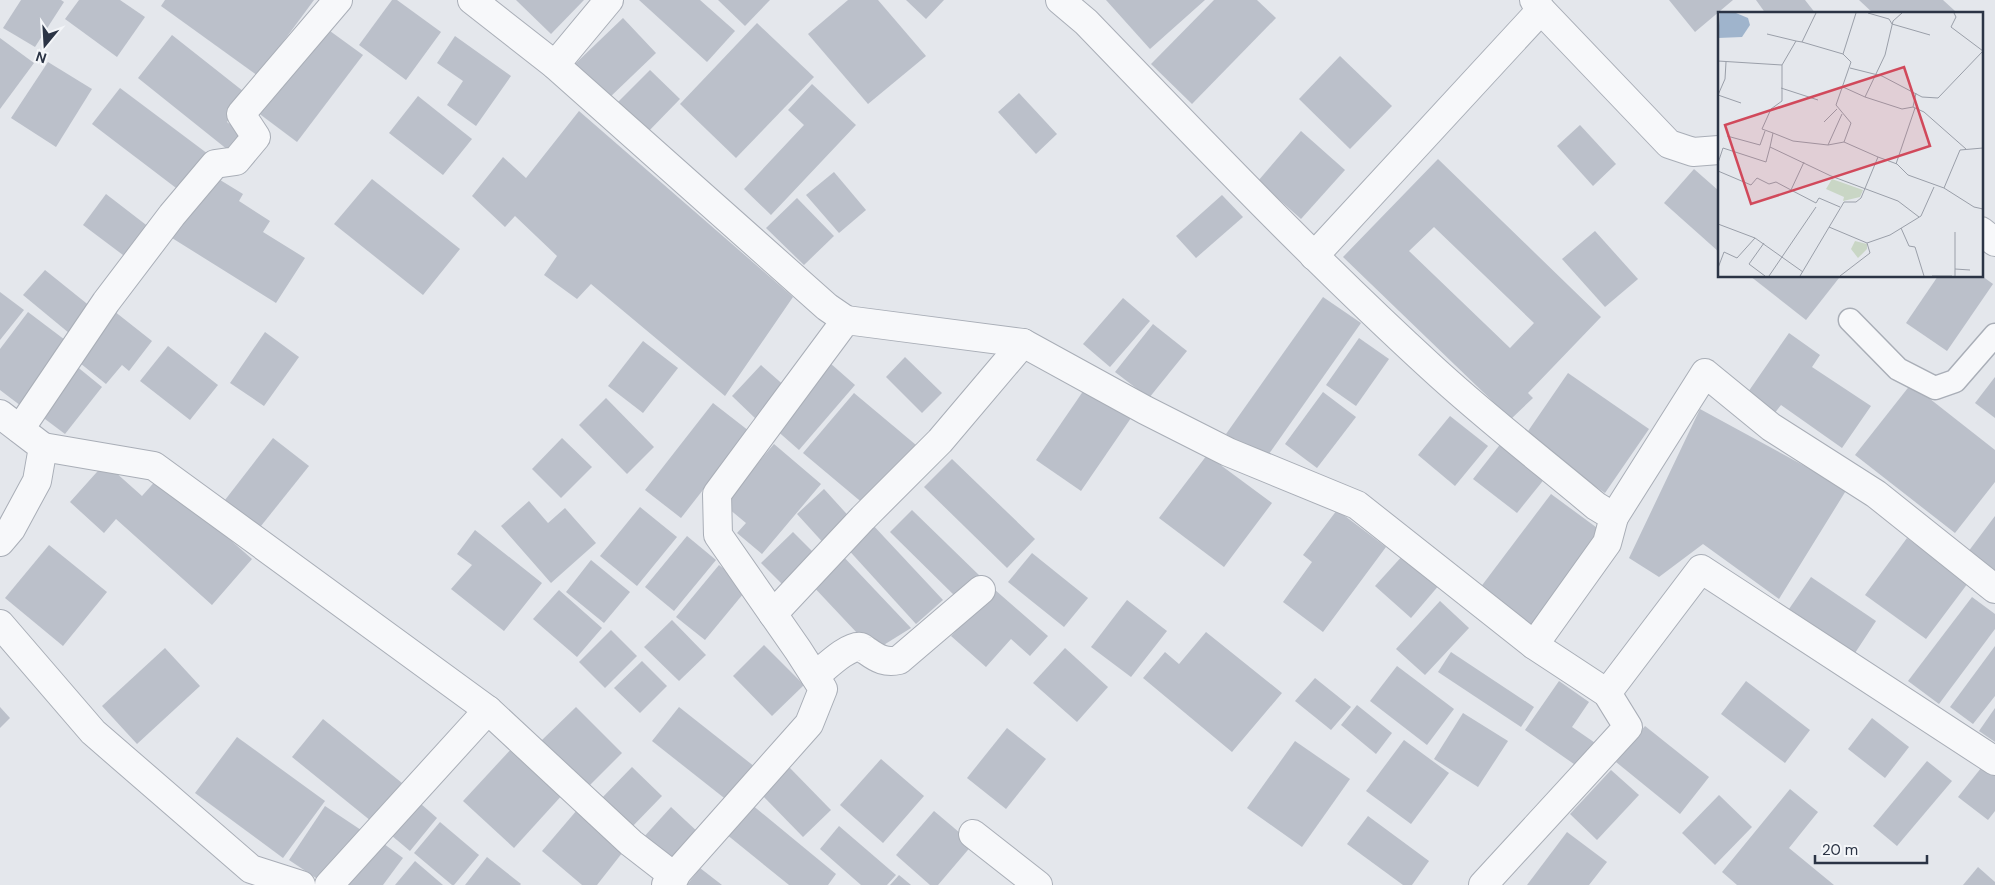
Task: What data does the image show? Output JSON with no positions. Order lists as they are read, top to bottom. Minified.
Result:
{"scale_bar":"20 m","north":"bottom"}
